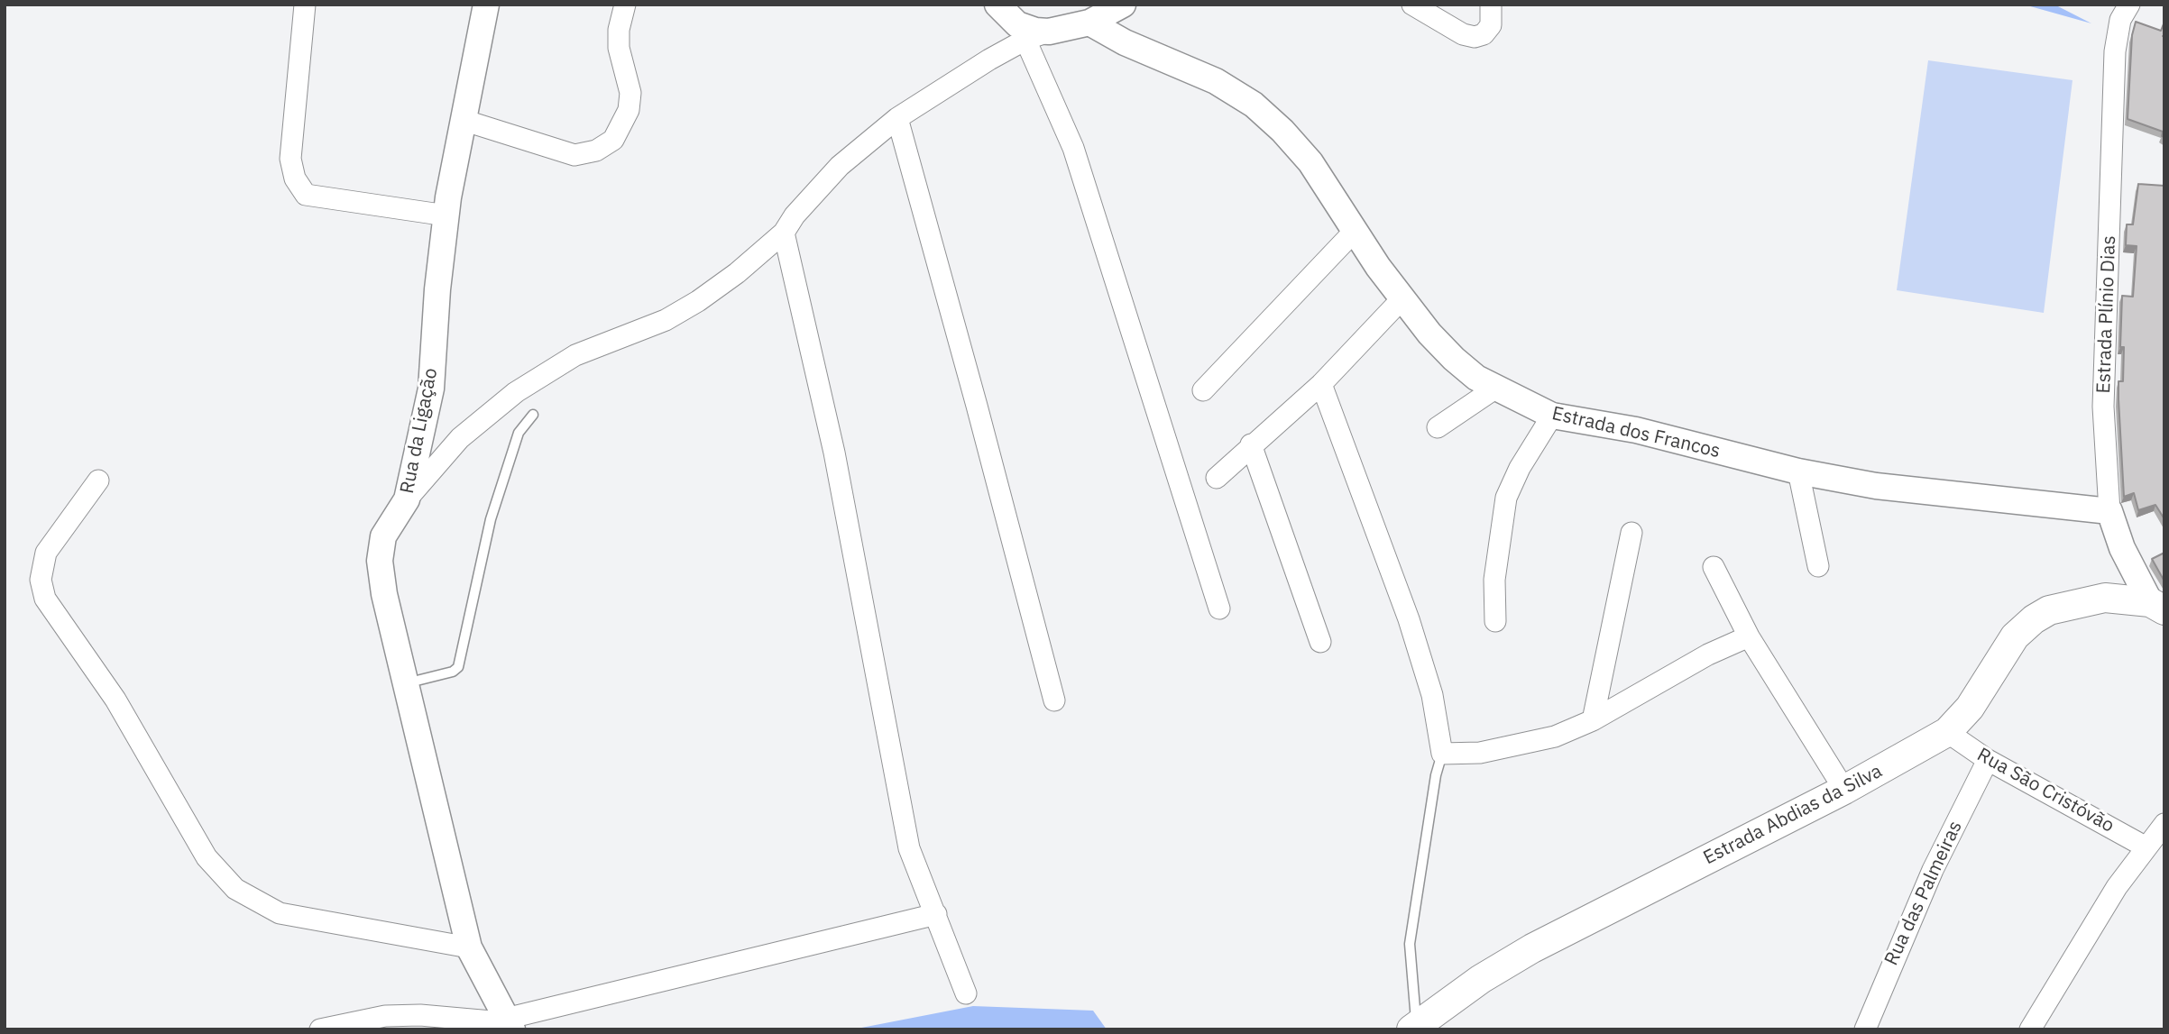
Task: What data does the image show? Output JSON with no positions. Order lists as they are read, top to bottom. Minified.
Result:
{"streets":{"main road":["Estrada Abdias da Silva"],"street":["Estrada Plínio Dias","Rua da Ligação","Estrada dos Francos","Rua São Cristóvão","Rua das Palmeiras"]},"crossings":[["Estrada Plínio Dias","Estrada dos Francos"],["Estrada Plínio Dias","Estrada Abdias da Silva"],["Rua São Cristóvão","Estrada Abdias da Silva"],["Rua São Cristóvão","Rua das Palmeiras"]]}
